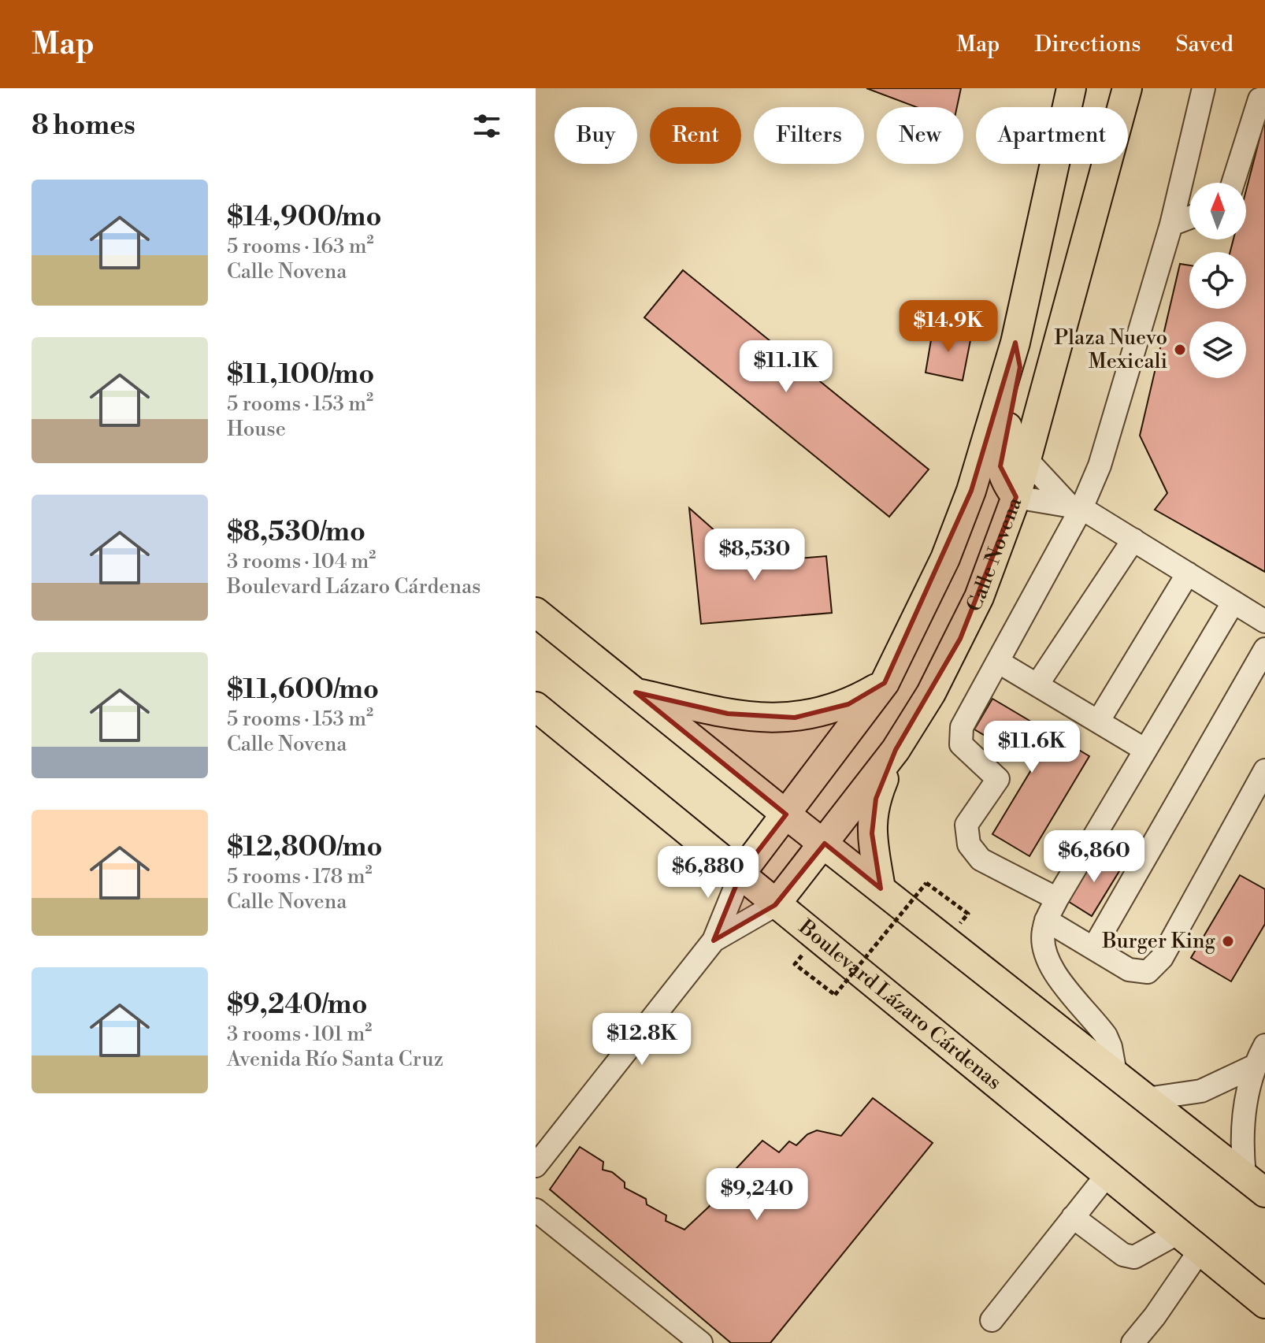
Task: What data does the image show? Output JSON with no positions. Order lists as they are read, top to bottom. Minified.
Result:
{"streets":{"main road":["Calle Novena","Boulevard Lázaro Cárdenas"]},"crossings":[["Calle Novena","Boulevard Lázaro Cárdenas"]],"places":["Plaza Nuevo Mexicali","Burger King"],"north":"top","page":{"header":"Map","nav":["Map","Directions","Saved"],"heading":"8 homes","chip":["Buy","Rent","Filters","New","Apartment"],"list":[{"name":"$14,900/mo","note":"5 rooms · 163 m² · Calle Novena"},{"name":"$11,100/mo","note":"5 rooms · 153 m² · House"},{"name":"$8,530/mo","note":"3 rooms · 104 m² · Boulevard Lázaro Cárdenas"},{"name":"$11,600/mo","note":"5 rooms · 153 m² · Calle Novena"},{"name":"$12,800/mo","note":"5 rooms · 178 m² · Calle Novena"},{"name":"$9,240/mo","note":"3 rooms · 101 m² · Avenida Río Santa Cruz"}],"price":["$14.9K","$11.1K","$8,530","$11.6K","$6,860","$6,880","$12.8K","$9,240"]}}
